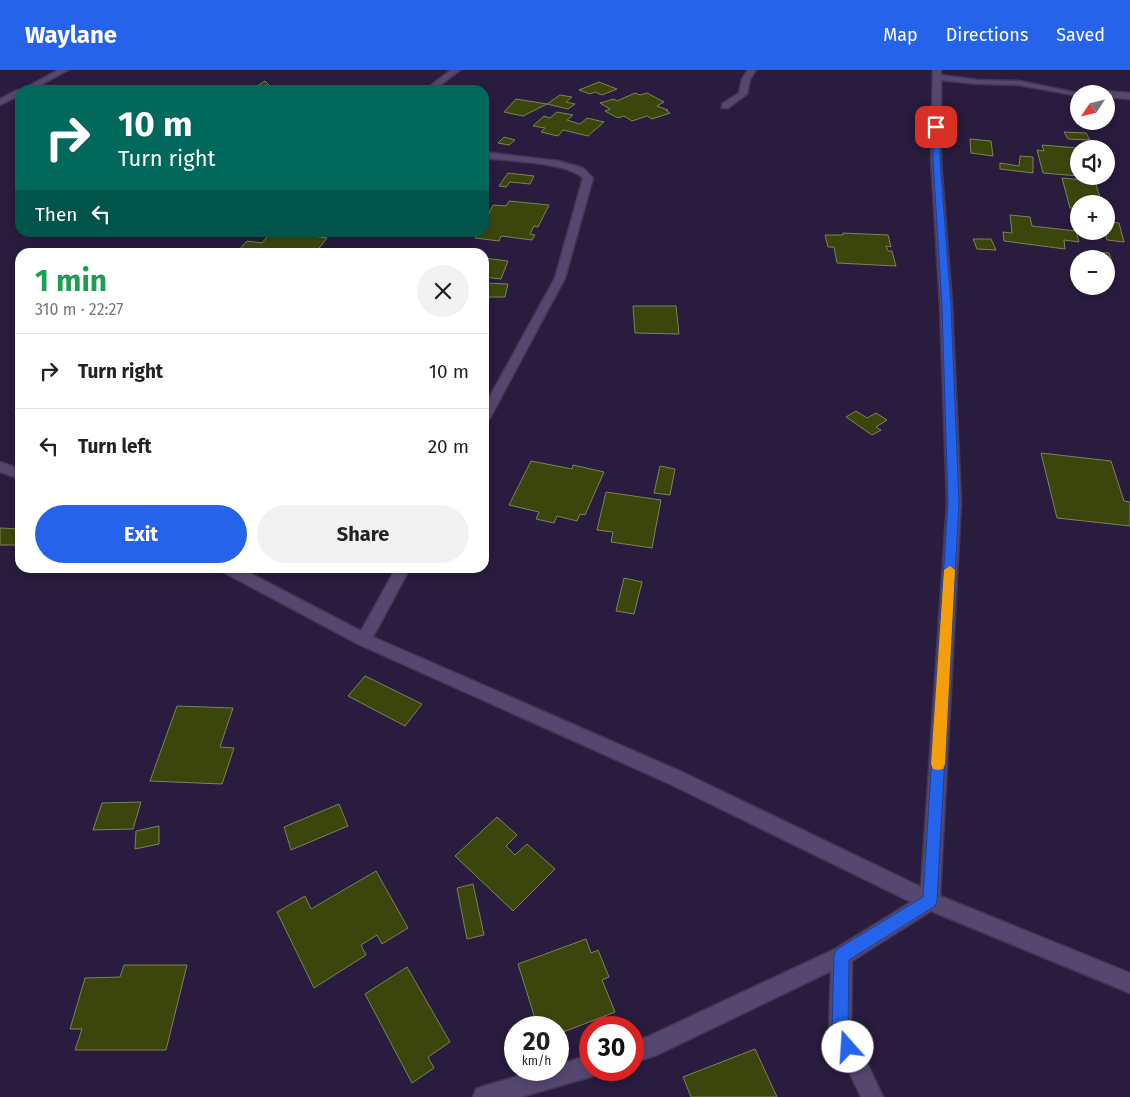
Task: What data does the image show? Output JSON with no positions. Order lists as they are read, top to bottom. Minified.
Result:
{"north":"bottom left","page":{"header":"Waylane","nav":["Map","Directions","Saved"],"map_buttons":["+","−"],"turn":["10 m","Turn right"],"then":"Then","heading":["1 min","310 m · 22:27"],"list":[{"name":"Turn right","value":"10 m"},{"name":"Turn left","value":"20 m"}],"buttons":["Exit","Share"],"speed":"20 km/h","limit":"30"}}
